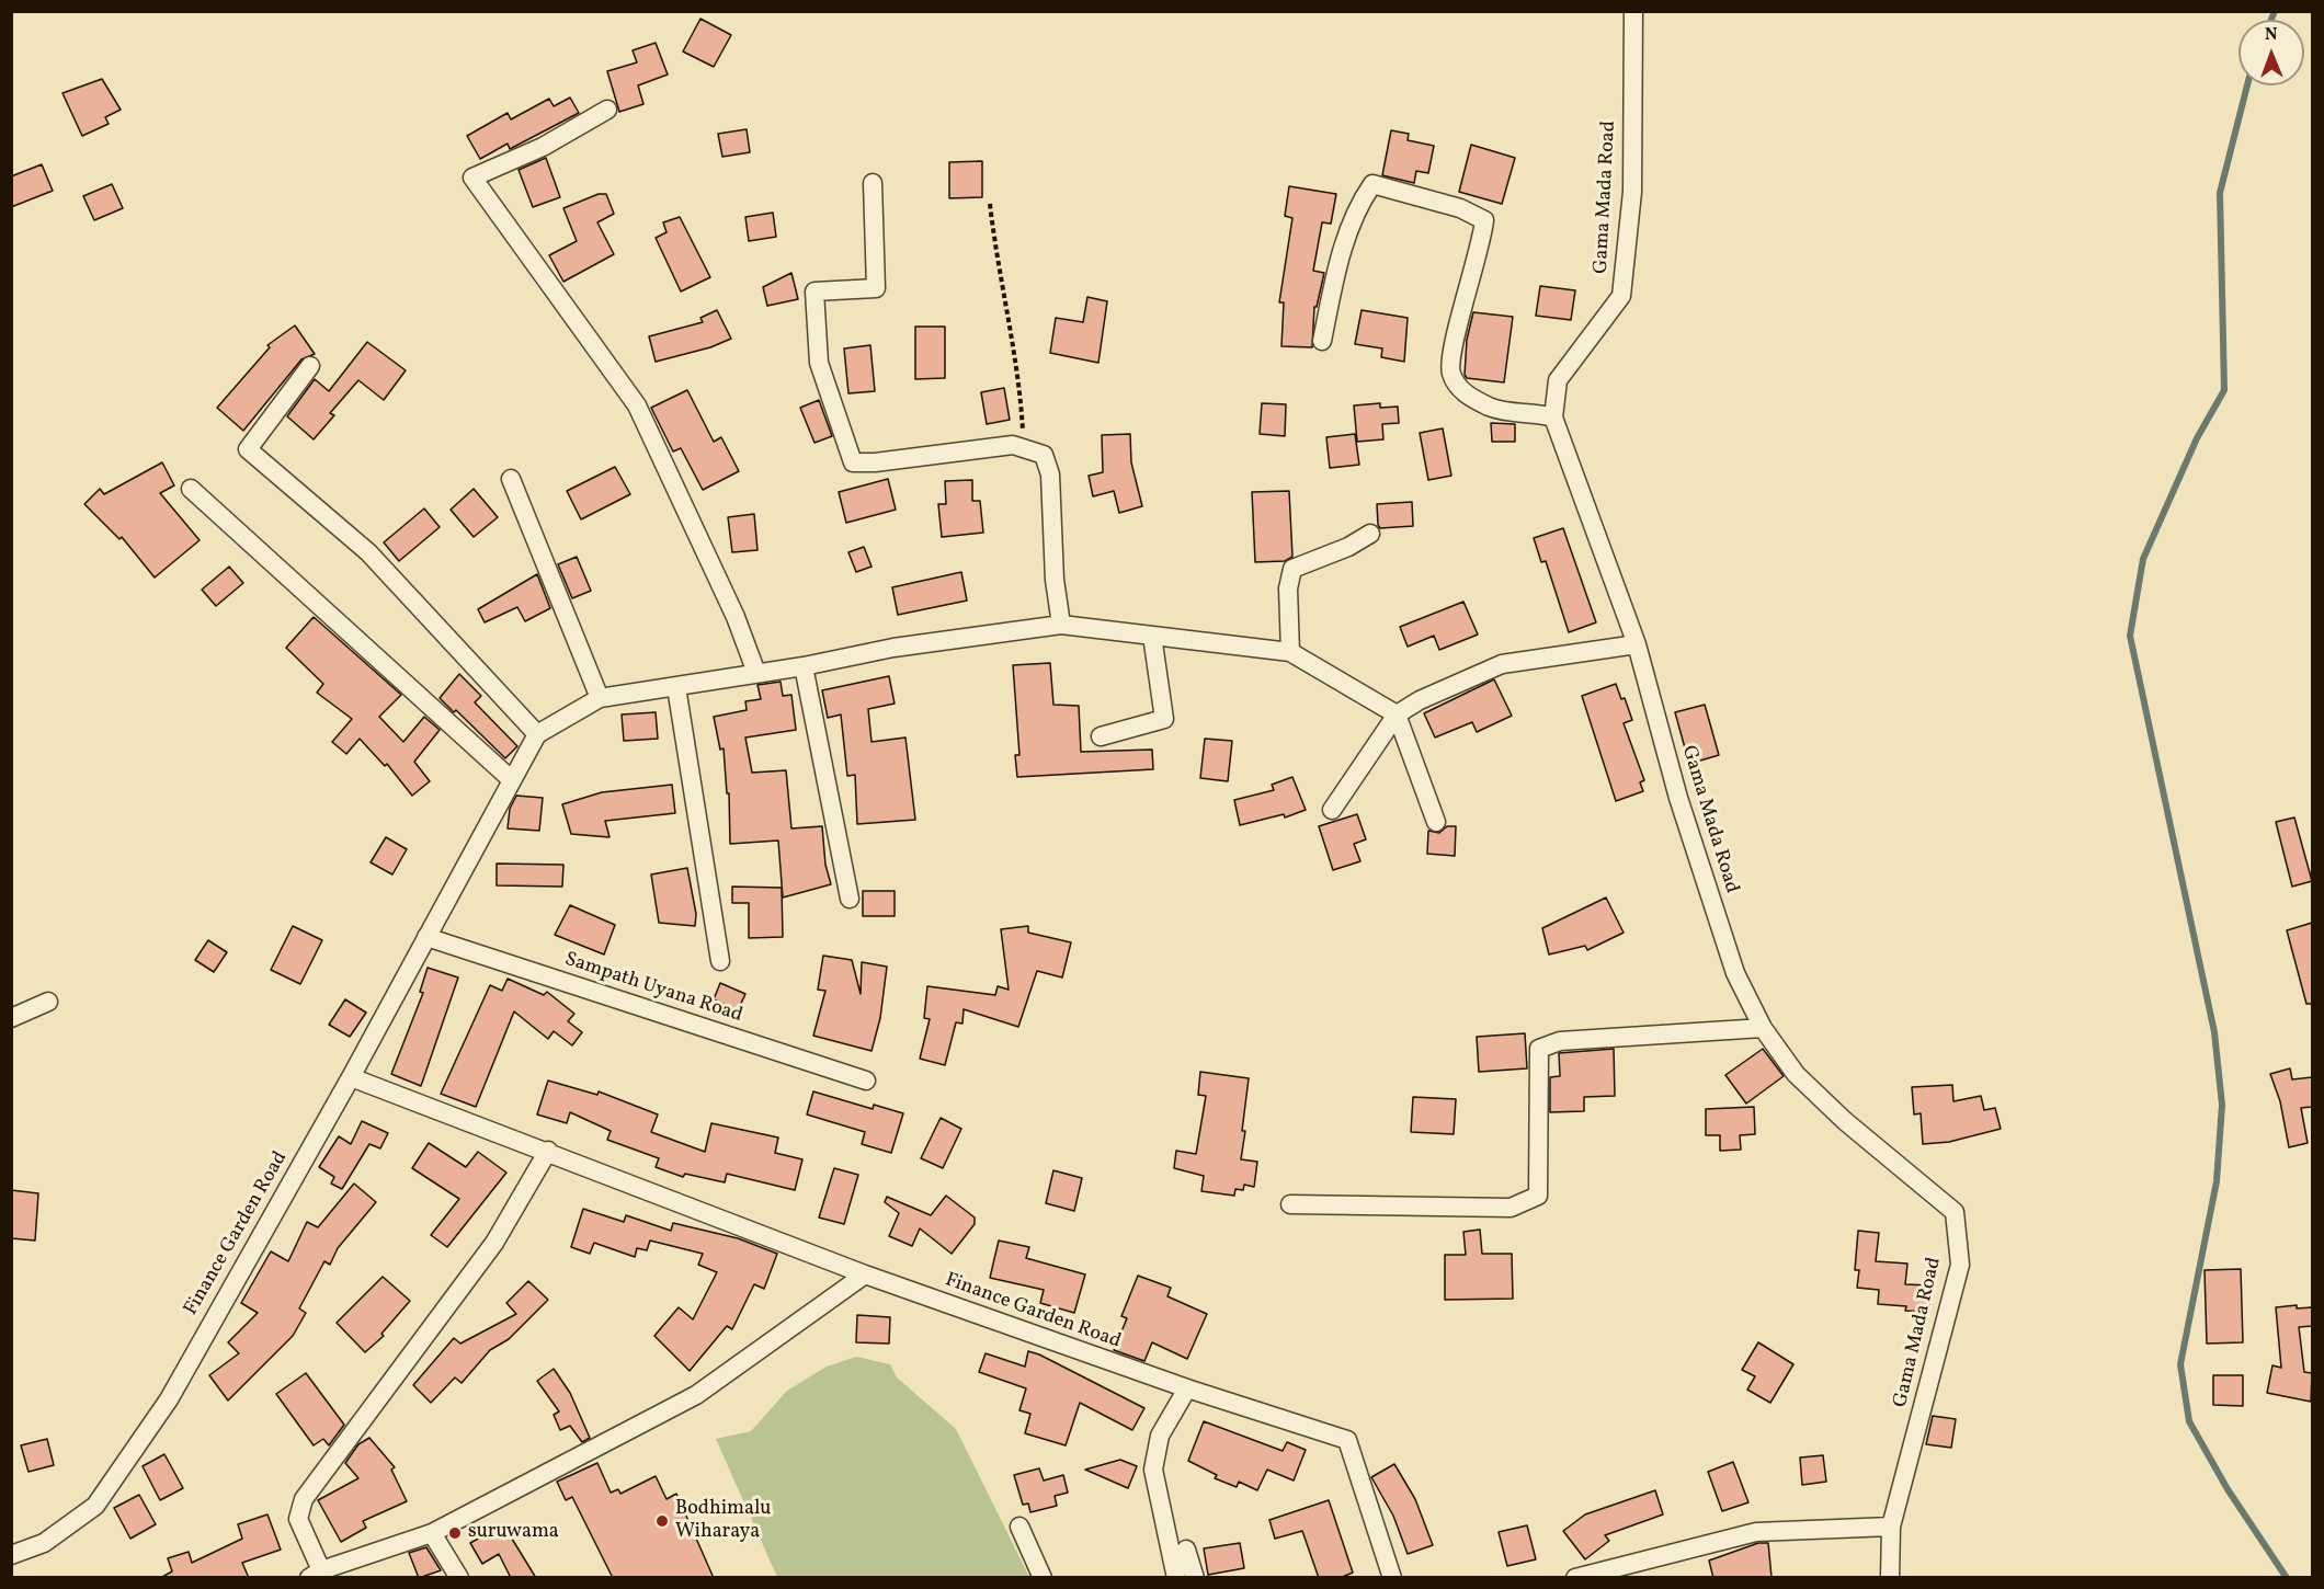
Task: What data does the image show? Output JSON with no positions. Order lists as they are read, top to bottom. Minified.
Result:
{"streets":{"street":["Gama Mada Road","Sampath Uyana Road","Finance Garden Road"]},"places":["Bodhimalu Wiharaya","suruwama"],"north":"top"}
